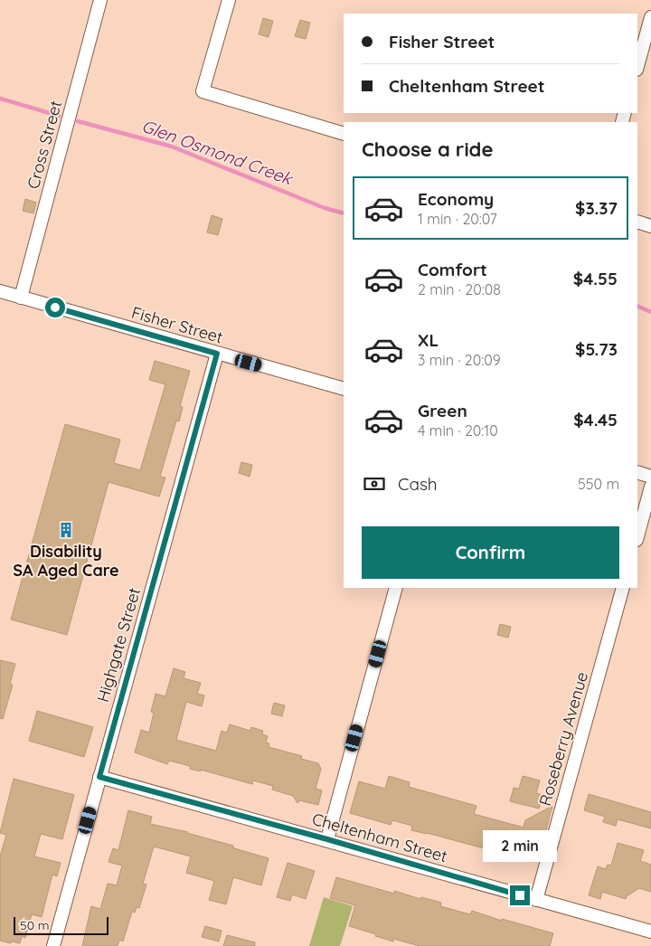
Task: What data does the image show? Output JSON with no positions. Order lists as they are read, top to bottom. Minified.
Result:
{"streets":{"street":["Cross Street","Fisher Street","Highgate Street","Roseberry Avenue","Cheltenham Street"]},"crossings":[["Cross Street","Fisher Street"],["Fisher Street","Highgate Street"],["Highgate Street","Cheltenham Street"],["Roseberry Avenue","Cheltenham Street"]],"water":["Glen Osmond Creek"],"places":{"building":["Disability SA Aged Care"]},"scale_bar":"50 m","page":{"banner":["Fisher Street","Cheltenham Street"],"heading":"Choose a ride","list":[{"name":"Economy","note":"1 min · 20:07","value":"$3.37"},{"name":"Comfort","note":"2 min · 20:08","value":"$4.55"},{"name":"XL","note":"3 min · 20:09","value":"$5.73"},{"name":"Green","note":"4 min · 20:10","value":"$4.45"}],"pay":["Cash","550 m"],"buttons":"Confirm","bubble":"2 min","scale":"50 m"}}
